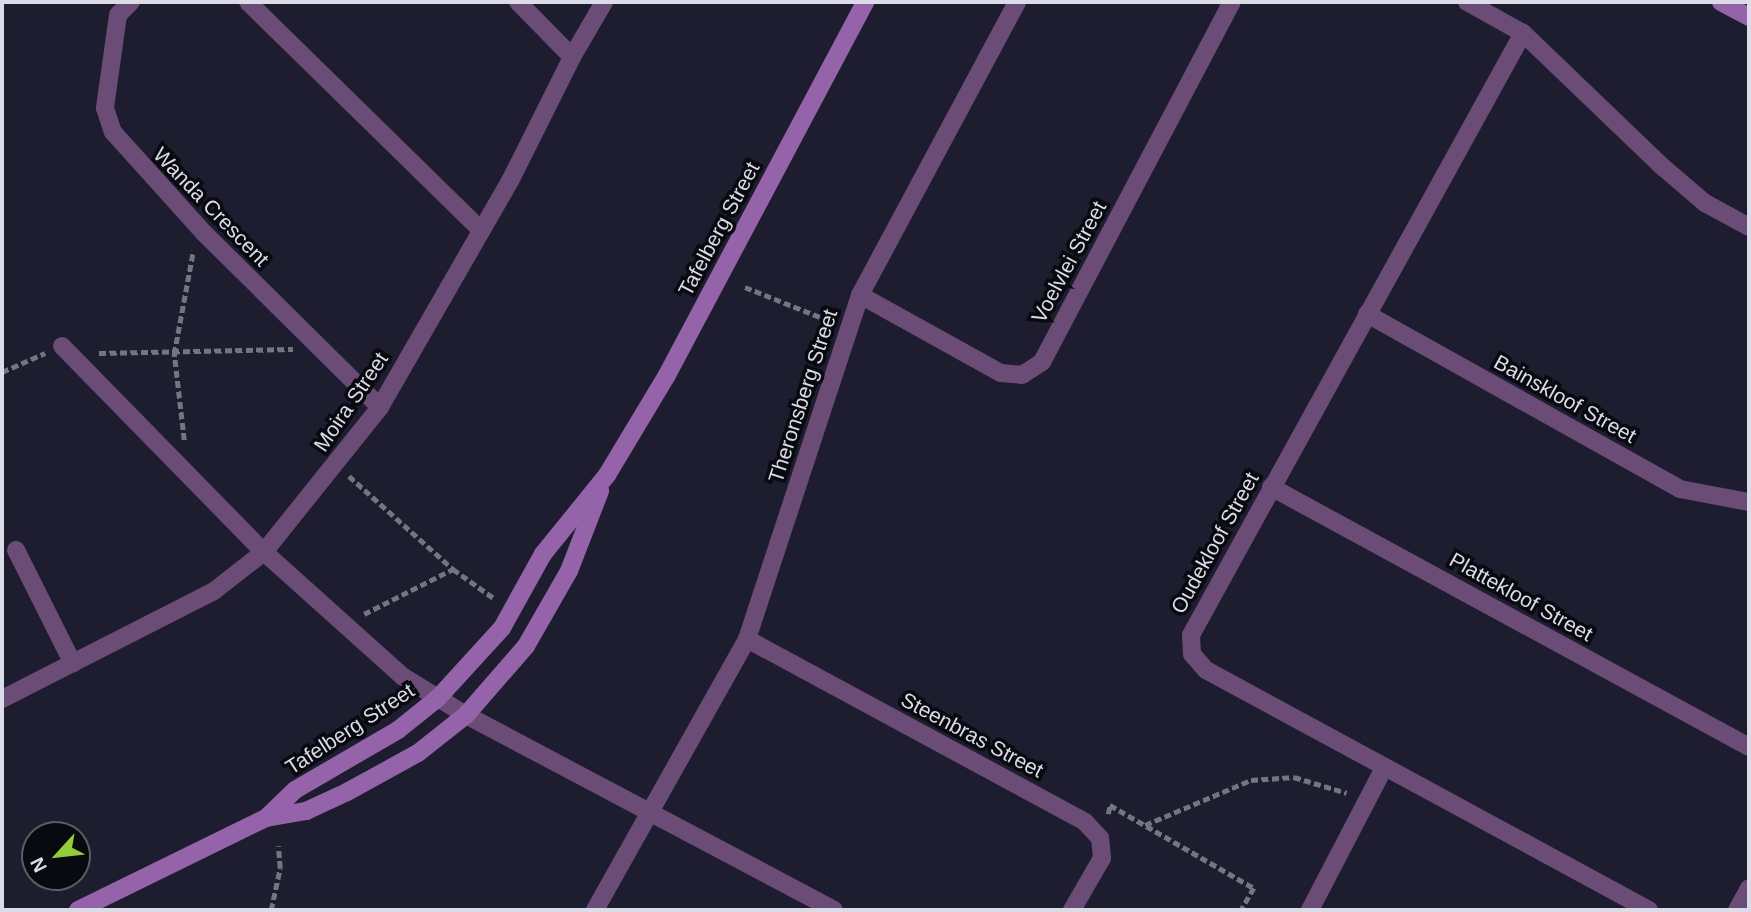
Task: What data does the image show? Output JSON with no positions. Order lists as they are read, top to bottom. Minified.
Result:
{"streets":{"street":["Wanda Crescent","Tafelberg Street","Voelvlei Street","Theronsberg Street","Bainskloof Street","Moira Street","Oudekloof Street","Plattekloof Street","Steenbras Street"]},"crossings":[["Wanda Crescent","Moira Street"],["Voelvlei Street","Theronsberg Street"],["Theronsberg Street","Steenbras Street"],["Bainskloof Street","Oudekloof Street"],["Oudekloof Street","Plattekloof Street"]],"north":"bottom left"}
